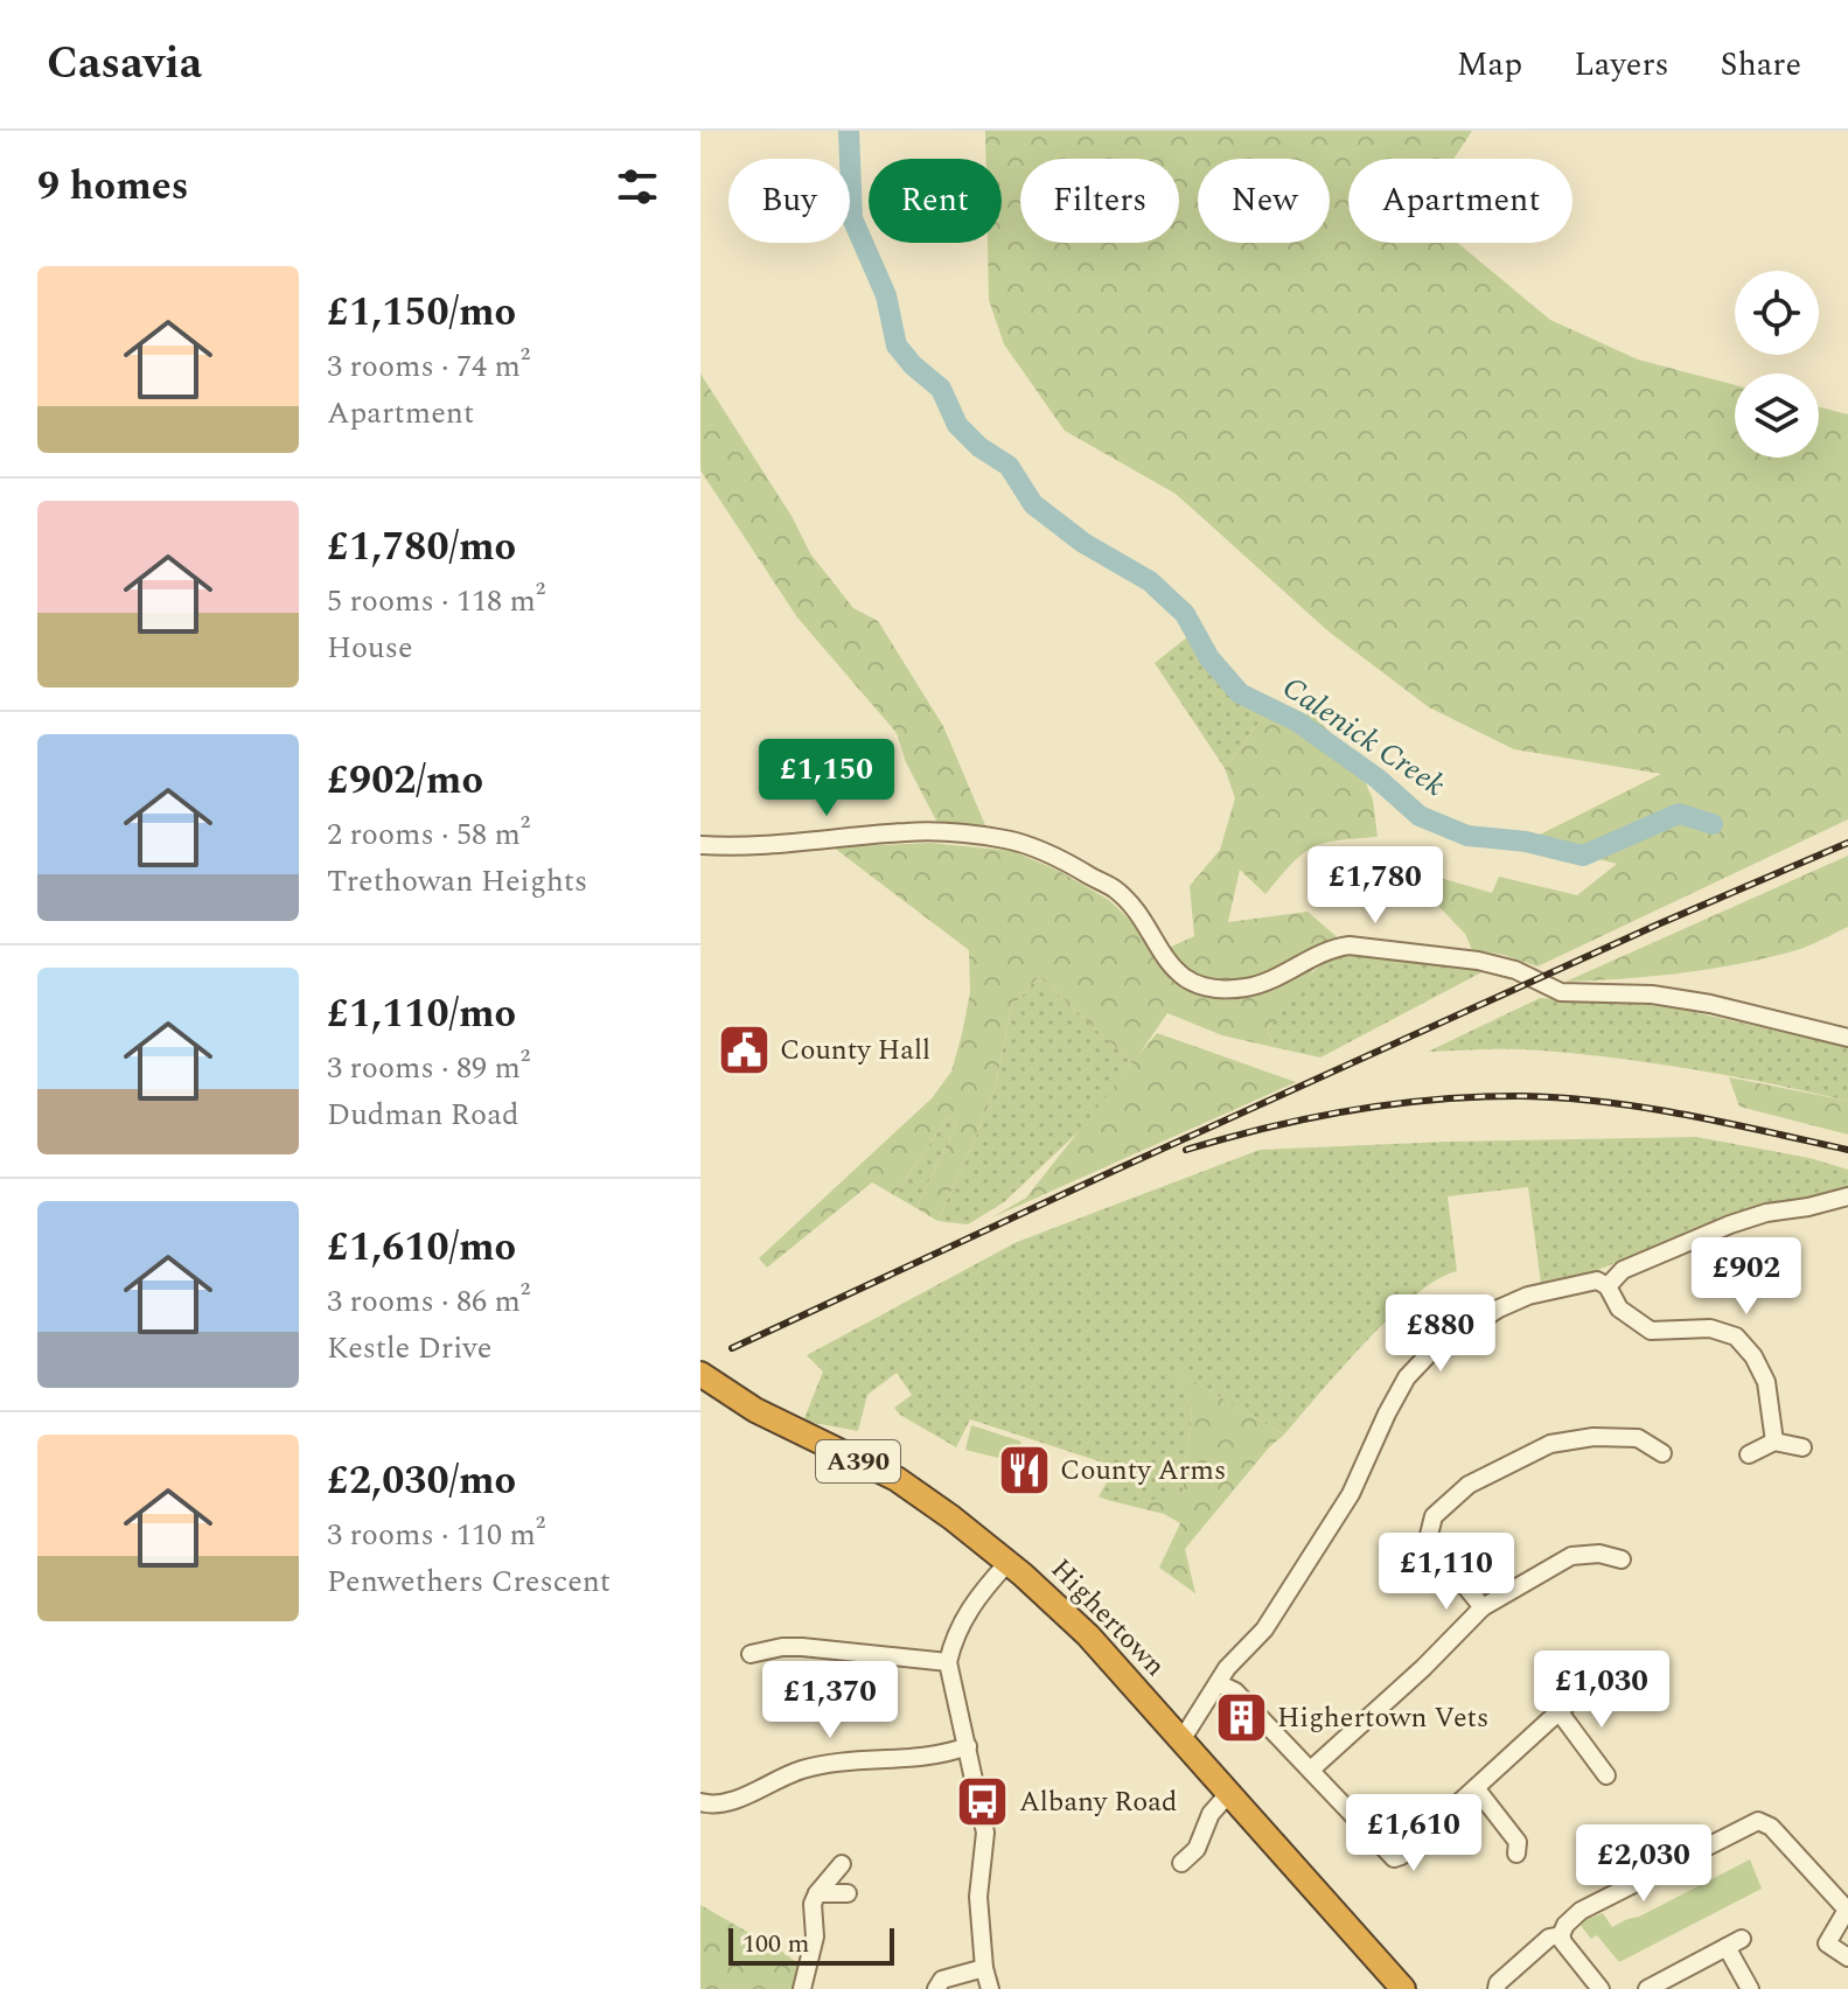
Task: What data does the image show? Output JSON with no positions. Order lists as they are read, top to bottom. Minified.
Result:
{"streets":{"highway":["A390","Highertown"]},"water":["Calenick Creek"],"places":{"public building":["County Hall"],"restaurant":["County Arms"],"building":["Highertown Vets"],"bus stop":["Albany Road"]},"scale_bar":"100 m","page":{"header":"Casavia","nav":["Map","Layers","Share"],"heading":"9 homes","chip":["Buy","Rent","Filters","New","Apartment"],"list":[{"name":"£1,150/mo","note":"3 rooms · 74 m² · Apartment"},{"name":"£1,780/mo","note":"5 rooms · 118 m² · House"},{"name":"£902/mo","note":"2 rooms · 58 m² · Trethowan Heights"},{"name":"£1,110/mo","note":"3 rooms · 89 m² · Dudman Road"},{"name":"£1,610/mo","note":"3 rooms · 86 m² · Kestle Drive"},{"name":"£2,030/mo","note":"3 rooms · 110 m² · Penwethers Crescent"}],"price":["£1,150","£1,780","£902","£880","£1,110","£1,030","£1,370","£1,610","£2,030"],"scale":"100 m"}}
